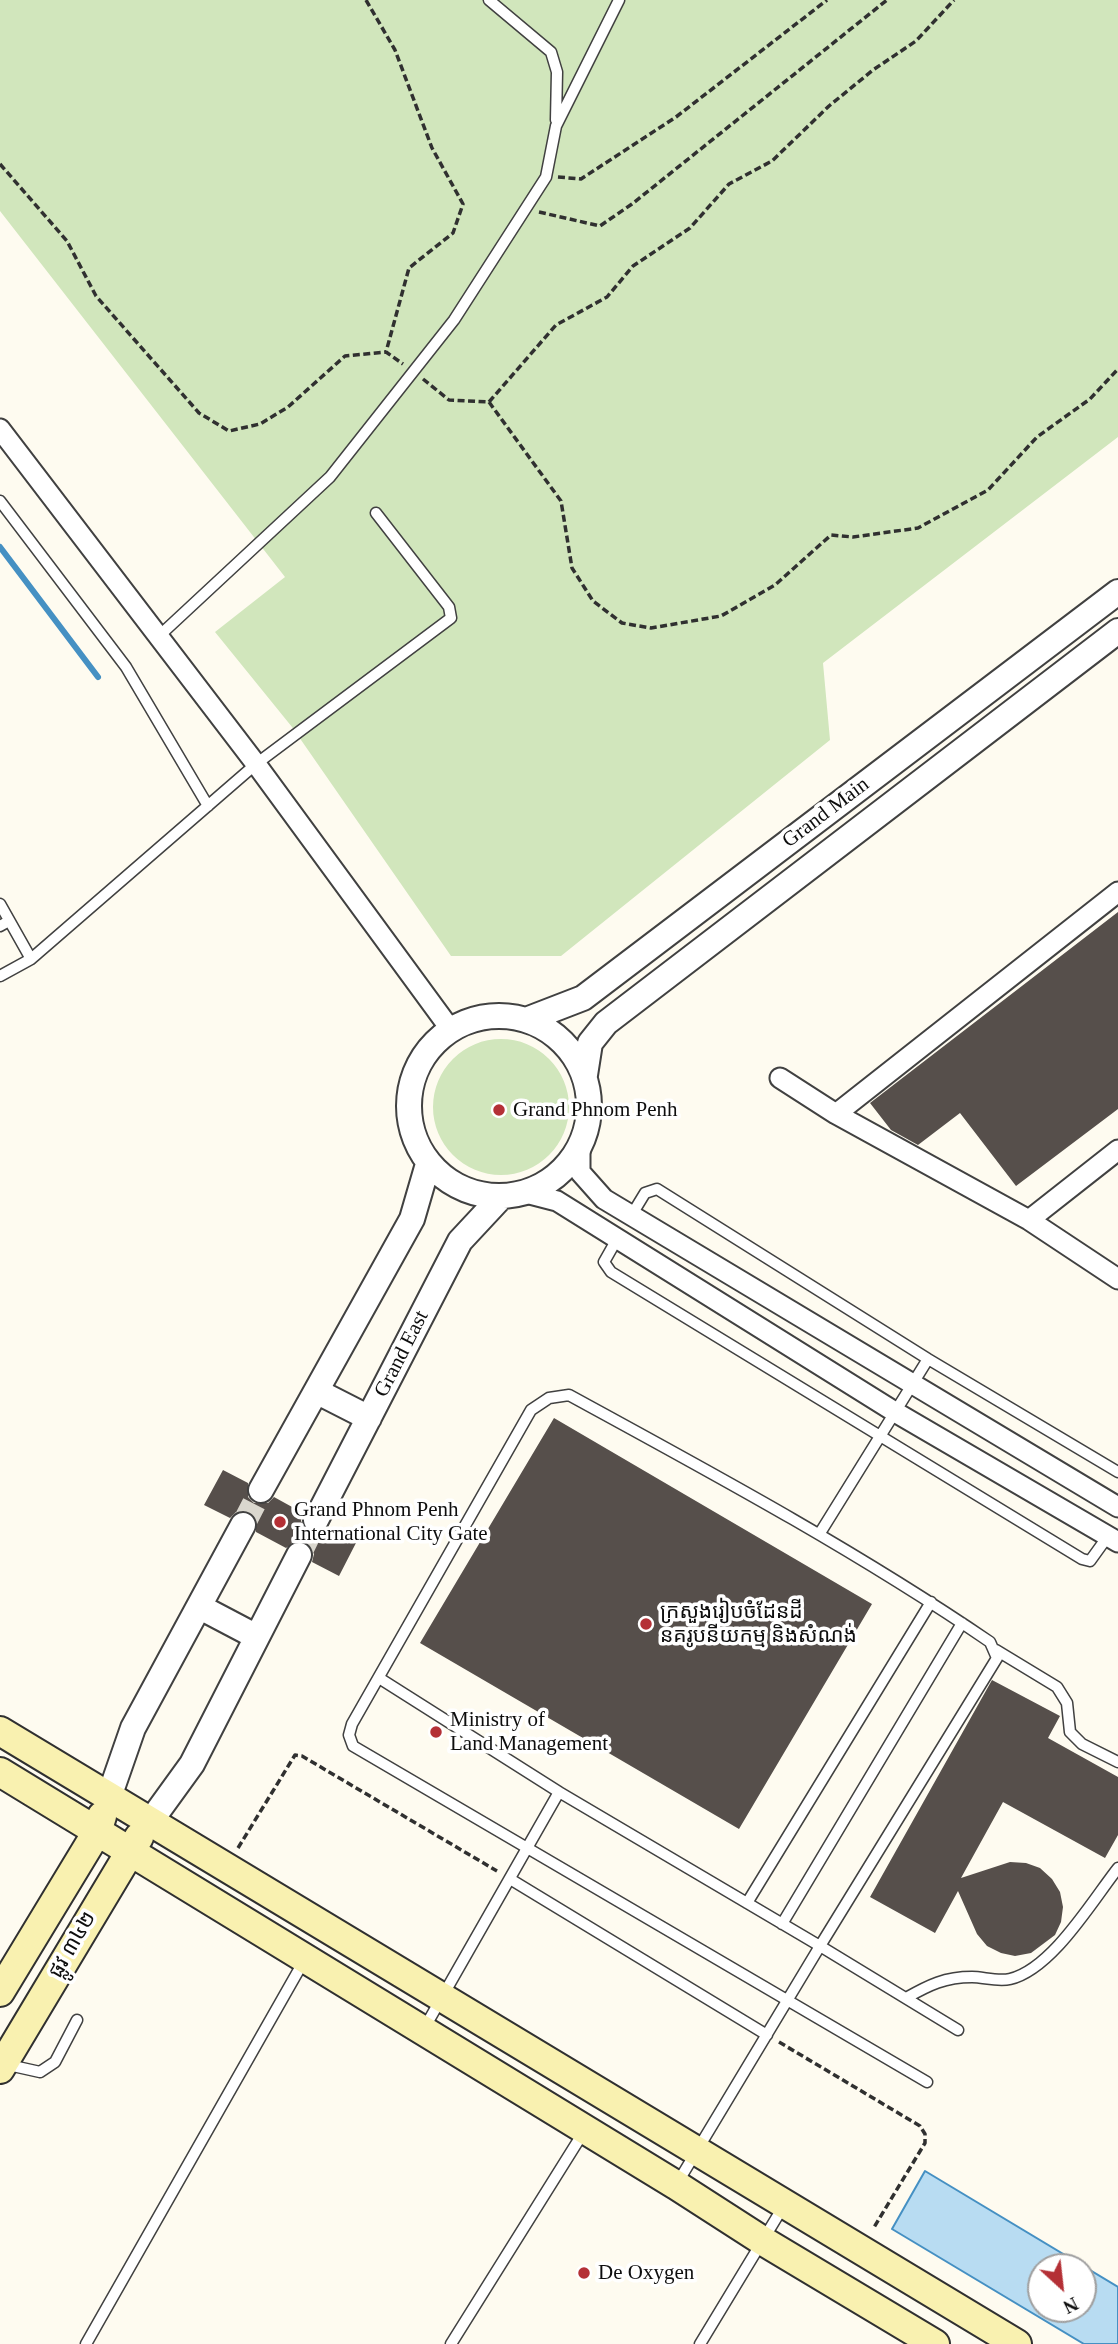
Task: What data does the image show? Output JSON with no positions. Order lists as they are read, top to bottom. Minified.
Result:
{"streets":{"main road":["ផ្លូវ ៣៤២"],"street":["Grand Main","Grand East"]},"crossings":[["Grand Main","Grand East"]],"places":["Grand Phnom Penh","Grand Phnom Penh International City Gate","ក្រសួងរៀបចំដែនដី នគរូបនីយកម្ម និងសំណង់","Ministry of Land Management","De Oxygen"],"north":"bottom right"}
